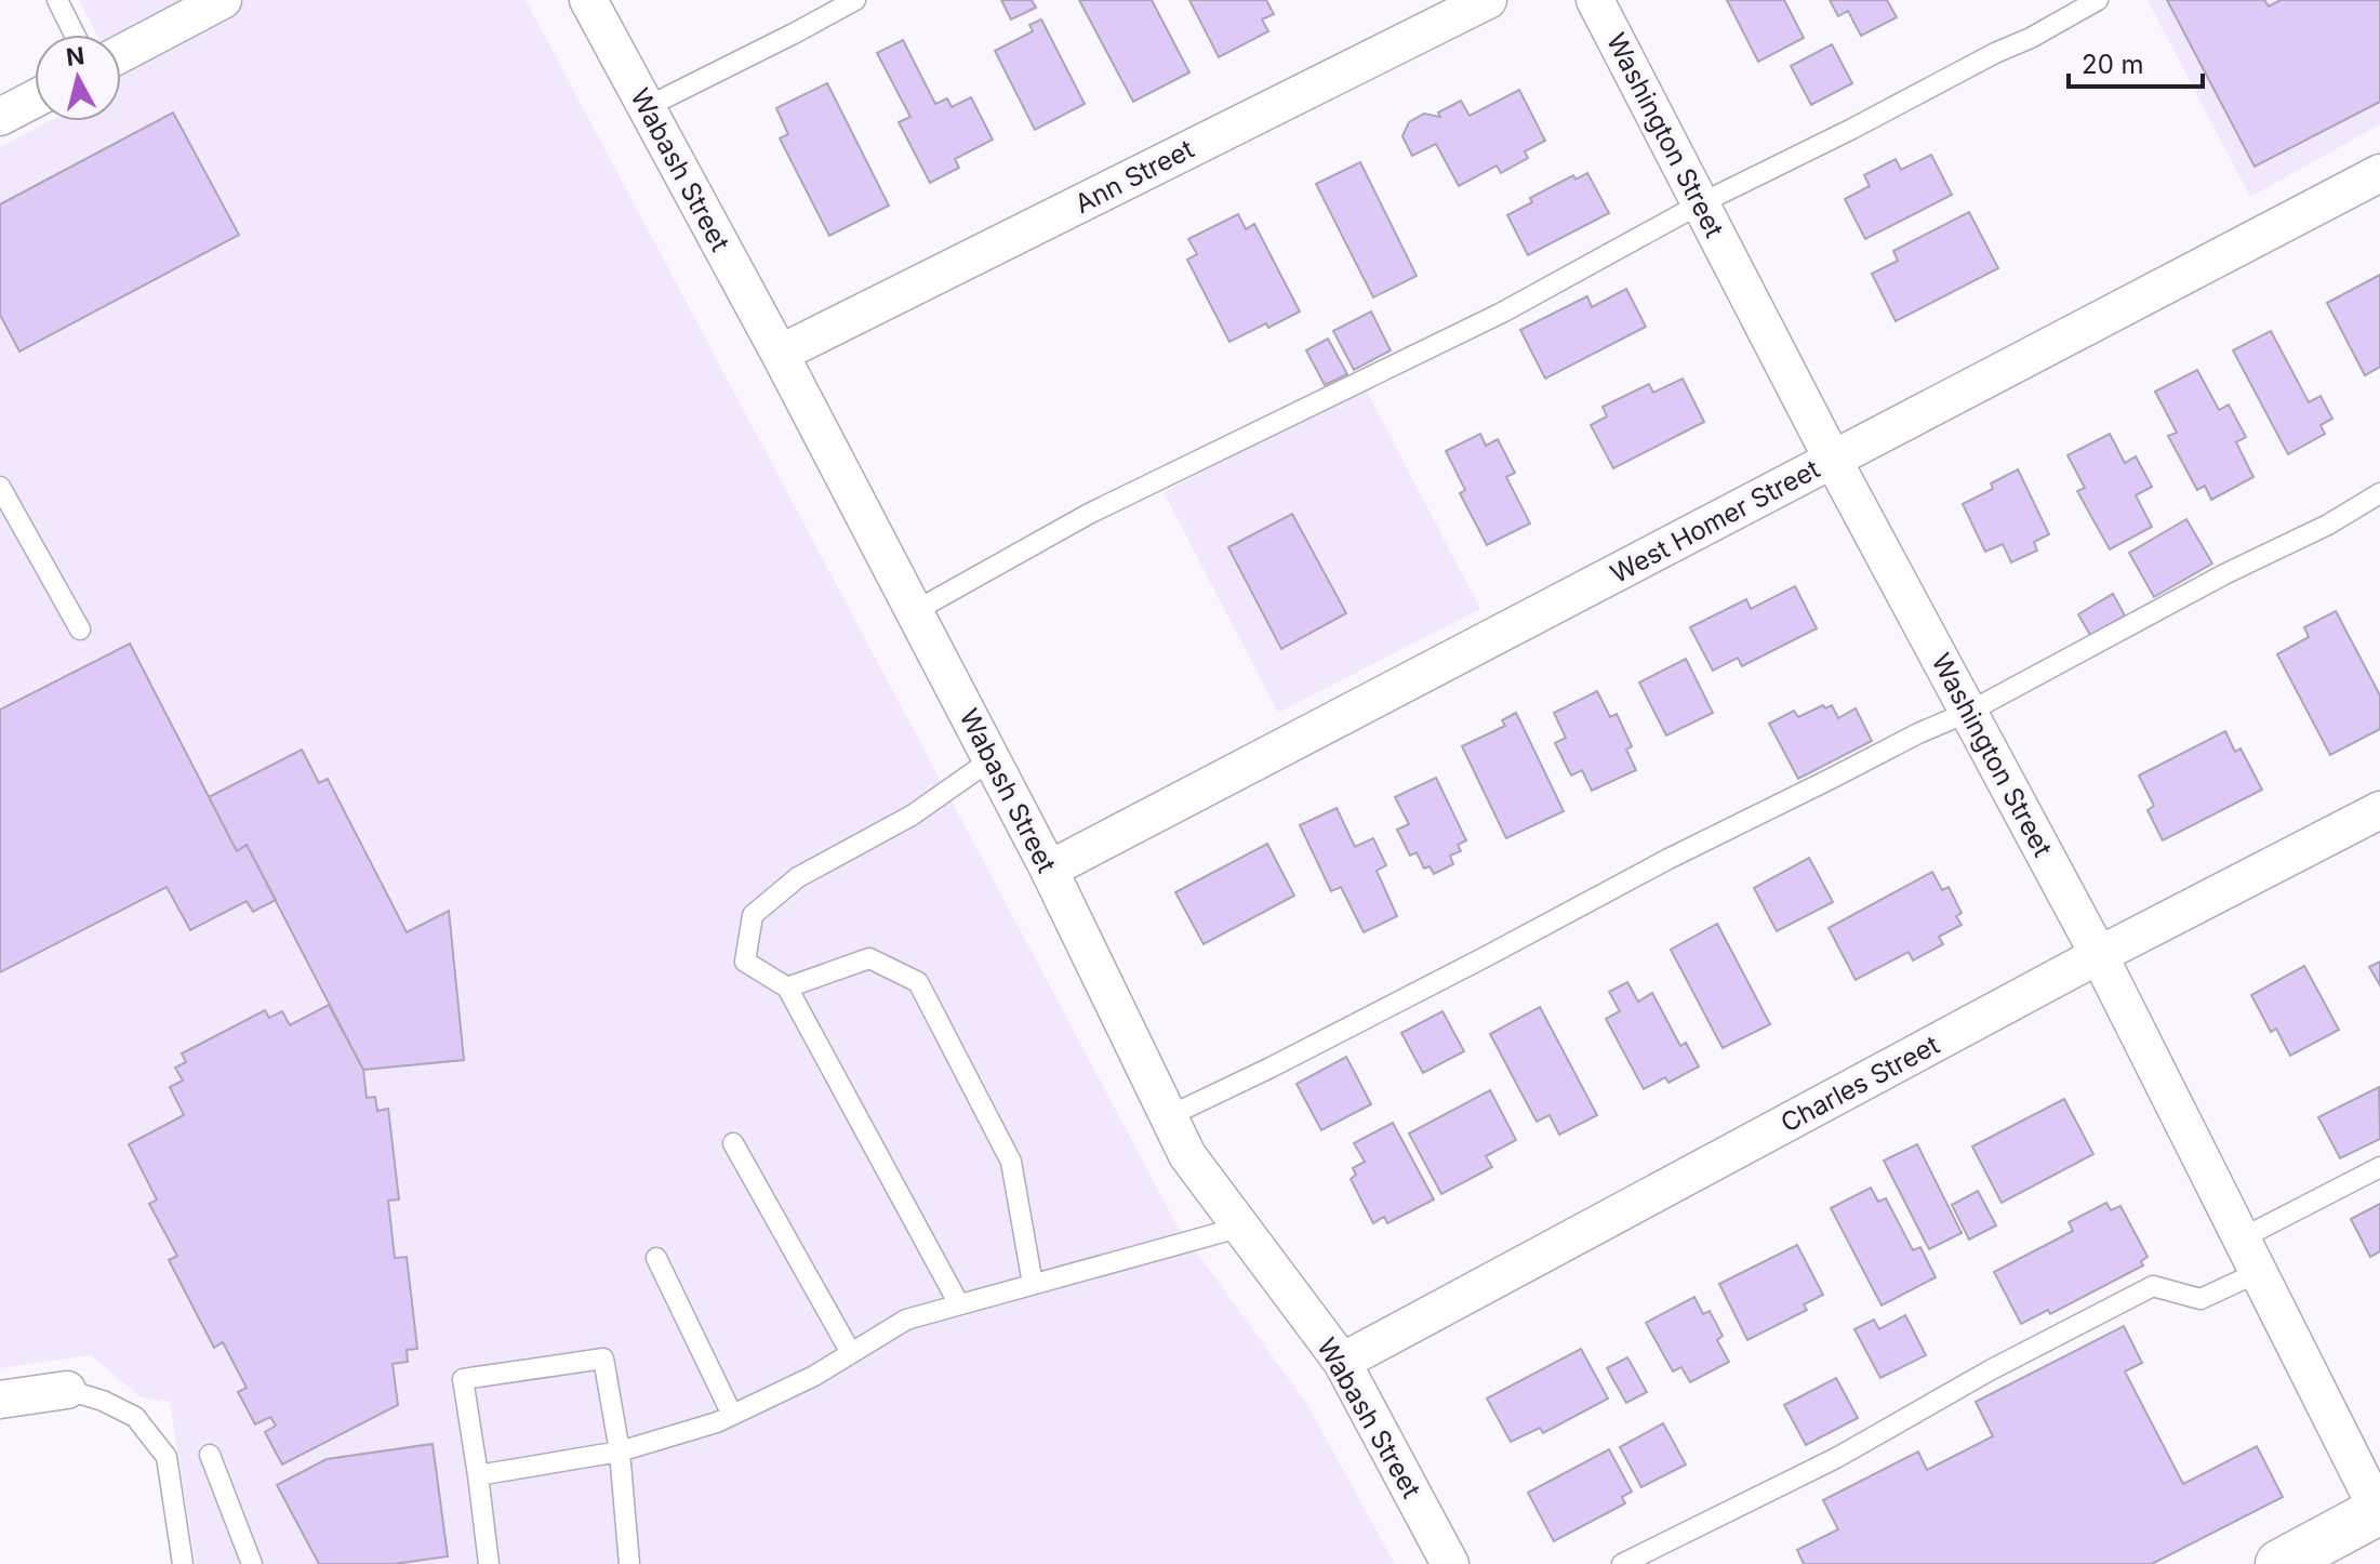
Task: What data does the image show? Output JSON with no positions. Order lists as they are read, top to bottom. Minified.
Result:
{"streets":{"street":["Washington Street","Wabash Street","Ann Street","West Homer Street","Charles Street"]},"crossings":[["Washington Street","West Homer Street"],["Washington Street","Charles Street"],["Wabash Street","Ann Street"],["Wabash Street","West Homer Street"],["Wabash Street","Charles Street"]],"scale_bar":"20 m","north":"top"}
